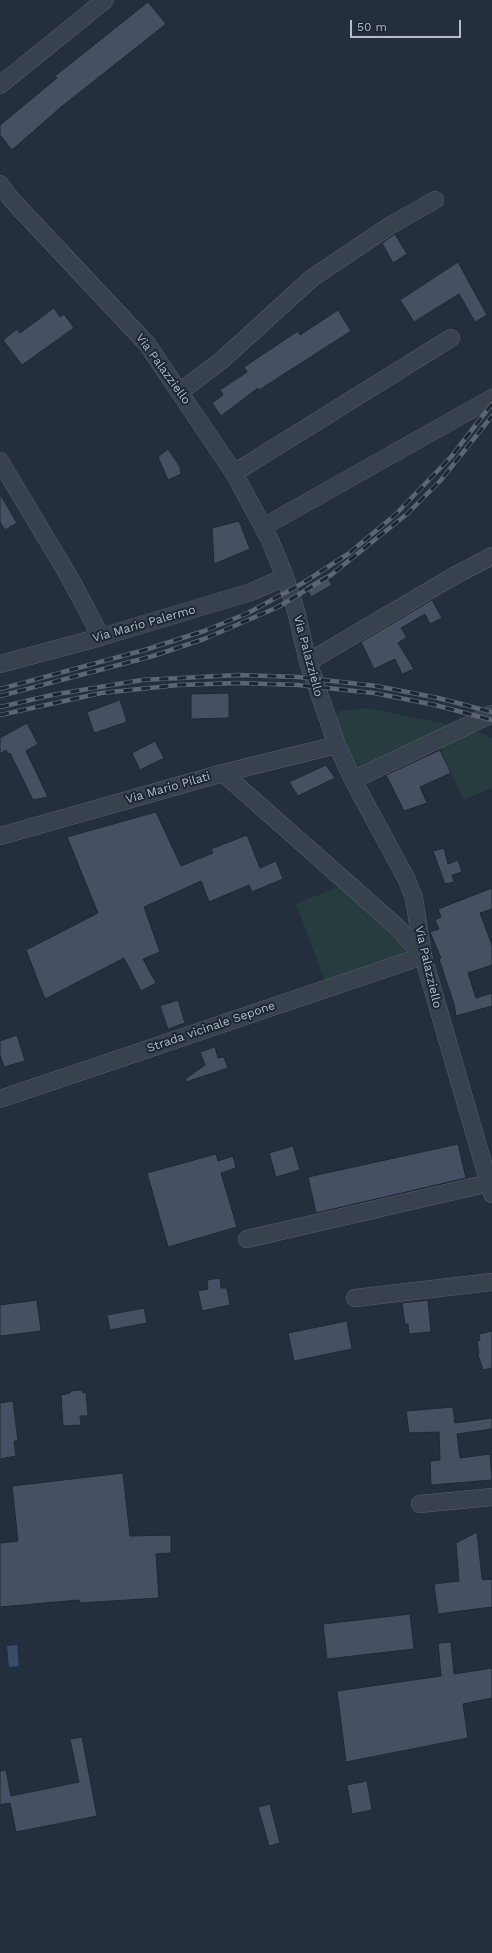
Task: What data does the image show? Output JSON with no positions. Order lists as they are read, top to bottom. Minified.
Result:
{"streets":{"street":["Via Palazziello","Via Mario Palermo","Via Mario Pilati","Strada vicinale Sepone"]},"crossings":[["Via Palazziello","Via Mario Palermo"],["Via Palazziello","Via Mario Pilati"],["Via Palazziello","Strada vicinale Sepone"]],"scale_bar":"50 m"}
